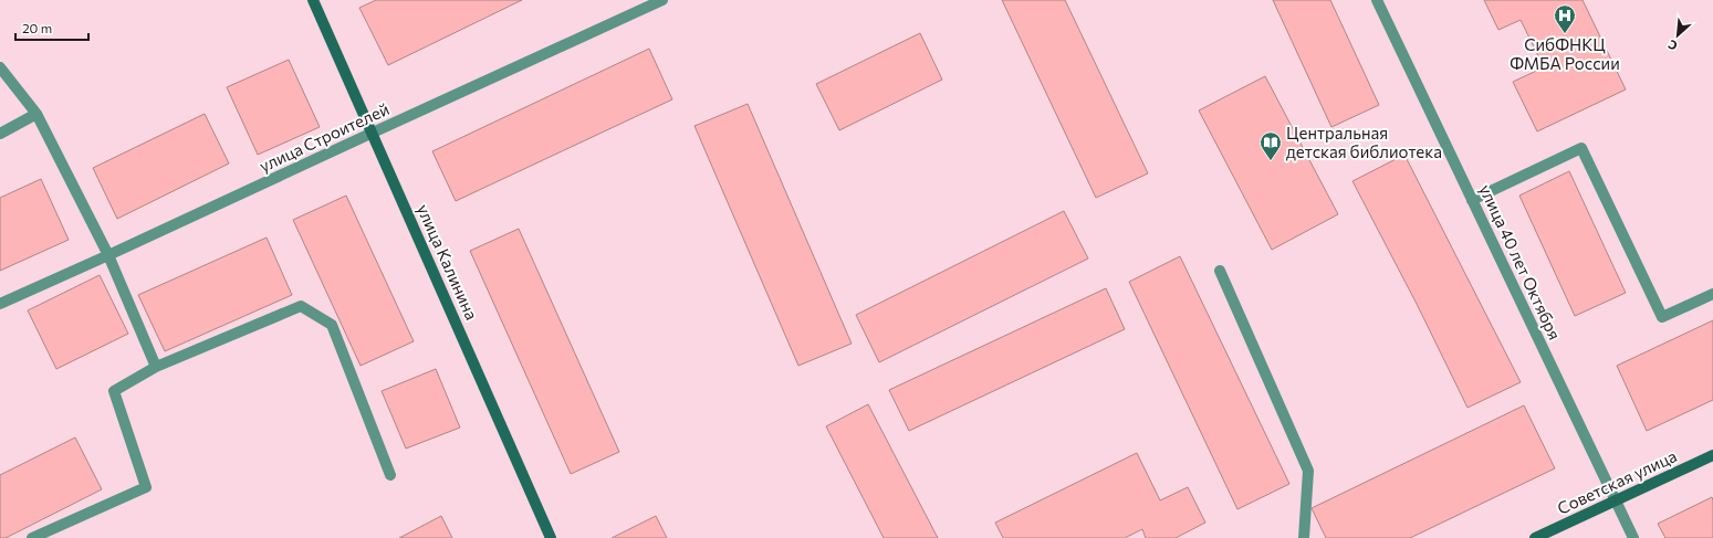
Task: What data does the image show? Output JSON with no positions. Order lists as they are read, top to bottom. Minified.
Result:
{"streets":{"main road":["улица Калинина","Советская улица"],"street":["улица Строителей","улица 40 лет Октября"]},"crossings":[["улица Строителей","улица Калинина"],["улица 40 лет Октября","Советская улица"]],"places":{"hospital":["СибФНКЦ ФМБА России"],"library":["Центральная детская библиотека"]},"scale_bar":"20 m","north":"bottom left"}
